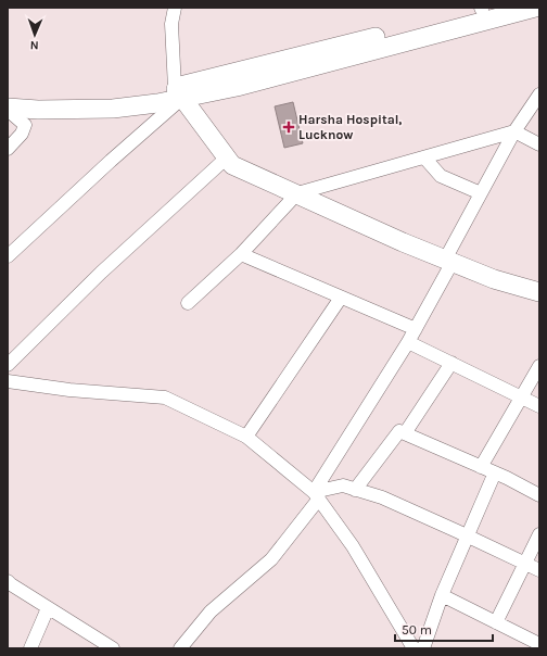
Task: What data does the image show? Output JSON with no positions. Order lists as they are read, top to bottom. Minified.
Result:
{"places":{"health":["Harsha Hospital, Lucknow"]},"scale_bar":"50 m","north":"bottom"}
